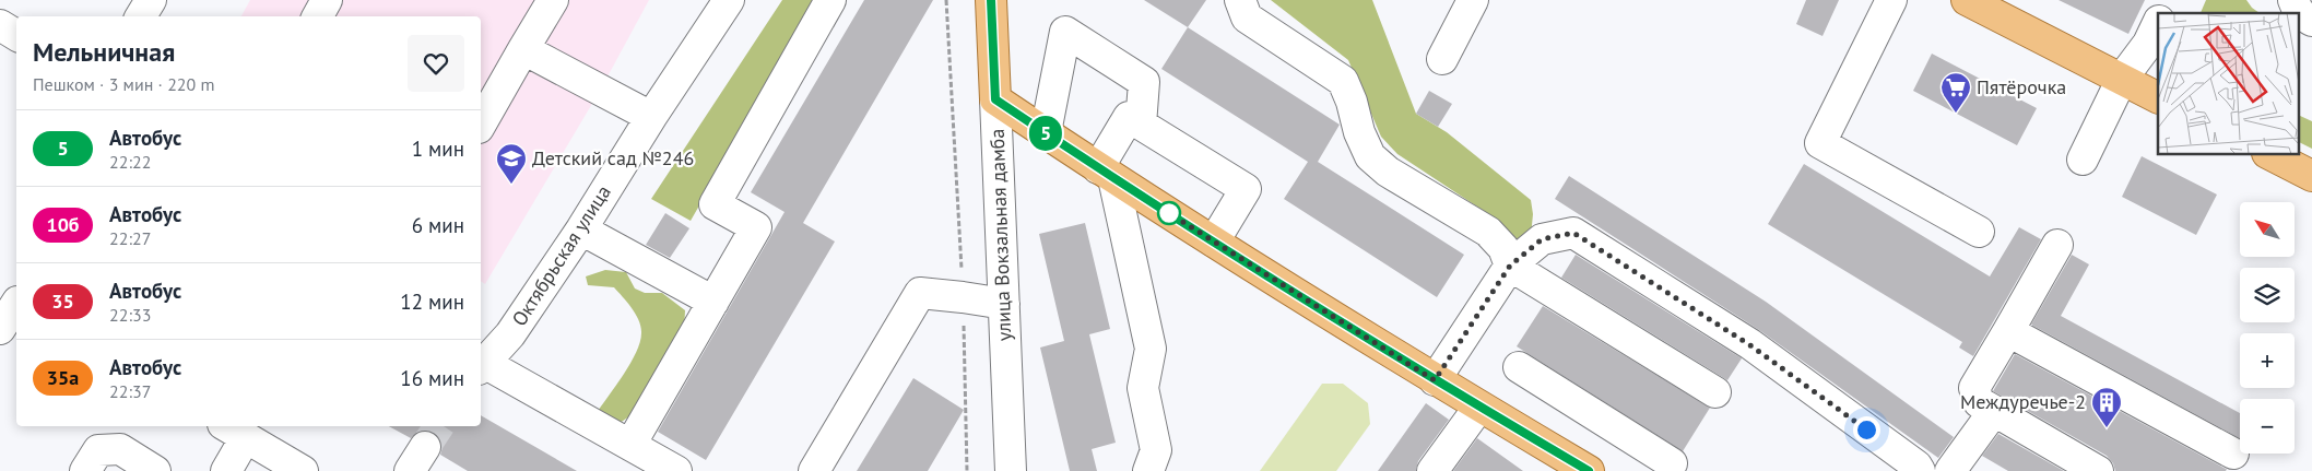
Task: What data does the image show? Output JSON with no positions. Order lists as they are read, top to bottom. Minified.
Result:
{"streets":{"main road":["улица Вокзальная дамба"],"street":["Октябрьская улица"]},"places":{"supermarket":["Пятёрочка"],"school or university":["Детский сад №246"],"building":["Междуречье-2"]},"lines":["bus line 5"],"north":"top left","page":{"on_map":"5","heading":["Мельничная","Пешком · 3 мин · 220 m"],"list":[{"mark":"5","name":"Автобус","note":"22:22","value":"1 мин"},{"mark":"10б","name":"Автобус","note":"22:27","value":"6 мин"},{"mark":"35","name":"Автобус","note":"22:33","value":"12 мин"},{"mark":"35а","name":"Автобус","note":"22:37","value":"16 мин"}],"map_buttons":["+","−"]}}
